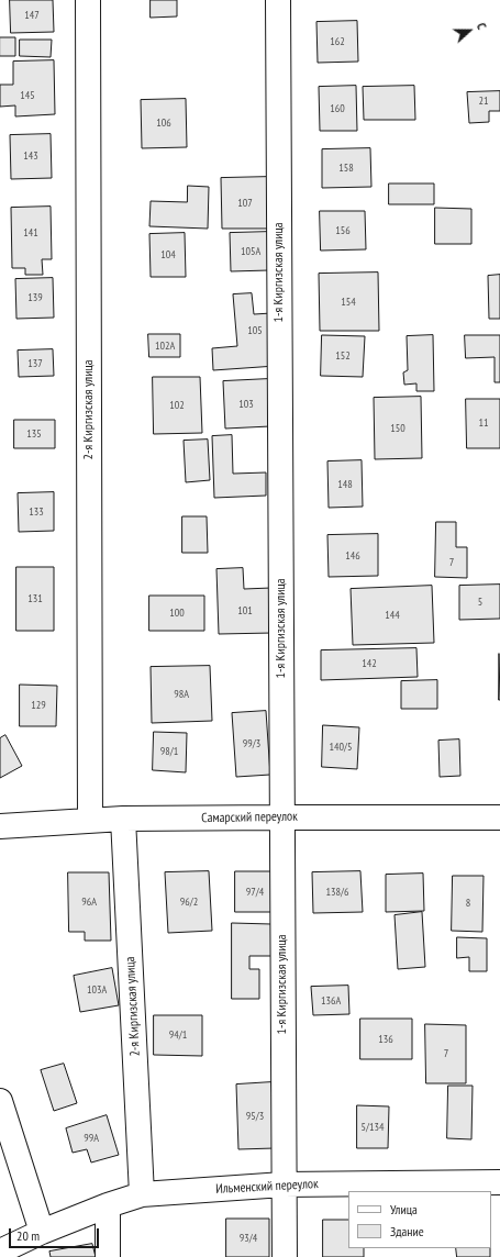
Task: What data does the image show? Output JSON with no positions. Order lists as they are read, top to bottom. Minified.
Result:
{"streets":{"street":["1-я Киргизская улица","2-я Киргизская улица","Самарский переулок","Ильменский переулок"]},"crossings":[["1-я Киргизская улица","Самарский переулок"],["1-я Киргизская улица","Ильменский переулок"],["2-я Киргизская улица","Самарский переулок"],["2-я Киргизская улица","Ильменский переулок"]],"house_numbers":["147","162","145","21","160","106","143","158","107","156","141","105А","104","139","154","105","102А","152","137","103","102","11","150","135","148","133","146","7","131","5","101","100","144","142","98А","129","99/3","140/5","98/1","97/4","138/6","96А","96/2","8","103А","136А","94/1","136","7","95/3","5/134","99А","93/4"],"legend":["Улица","Здание"],"scale_bar":"20 m","north":"right"}
